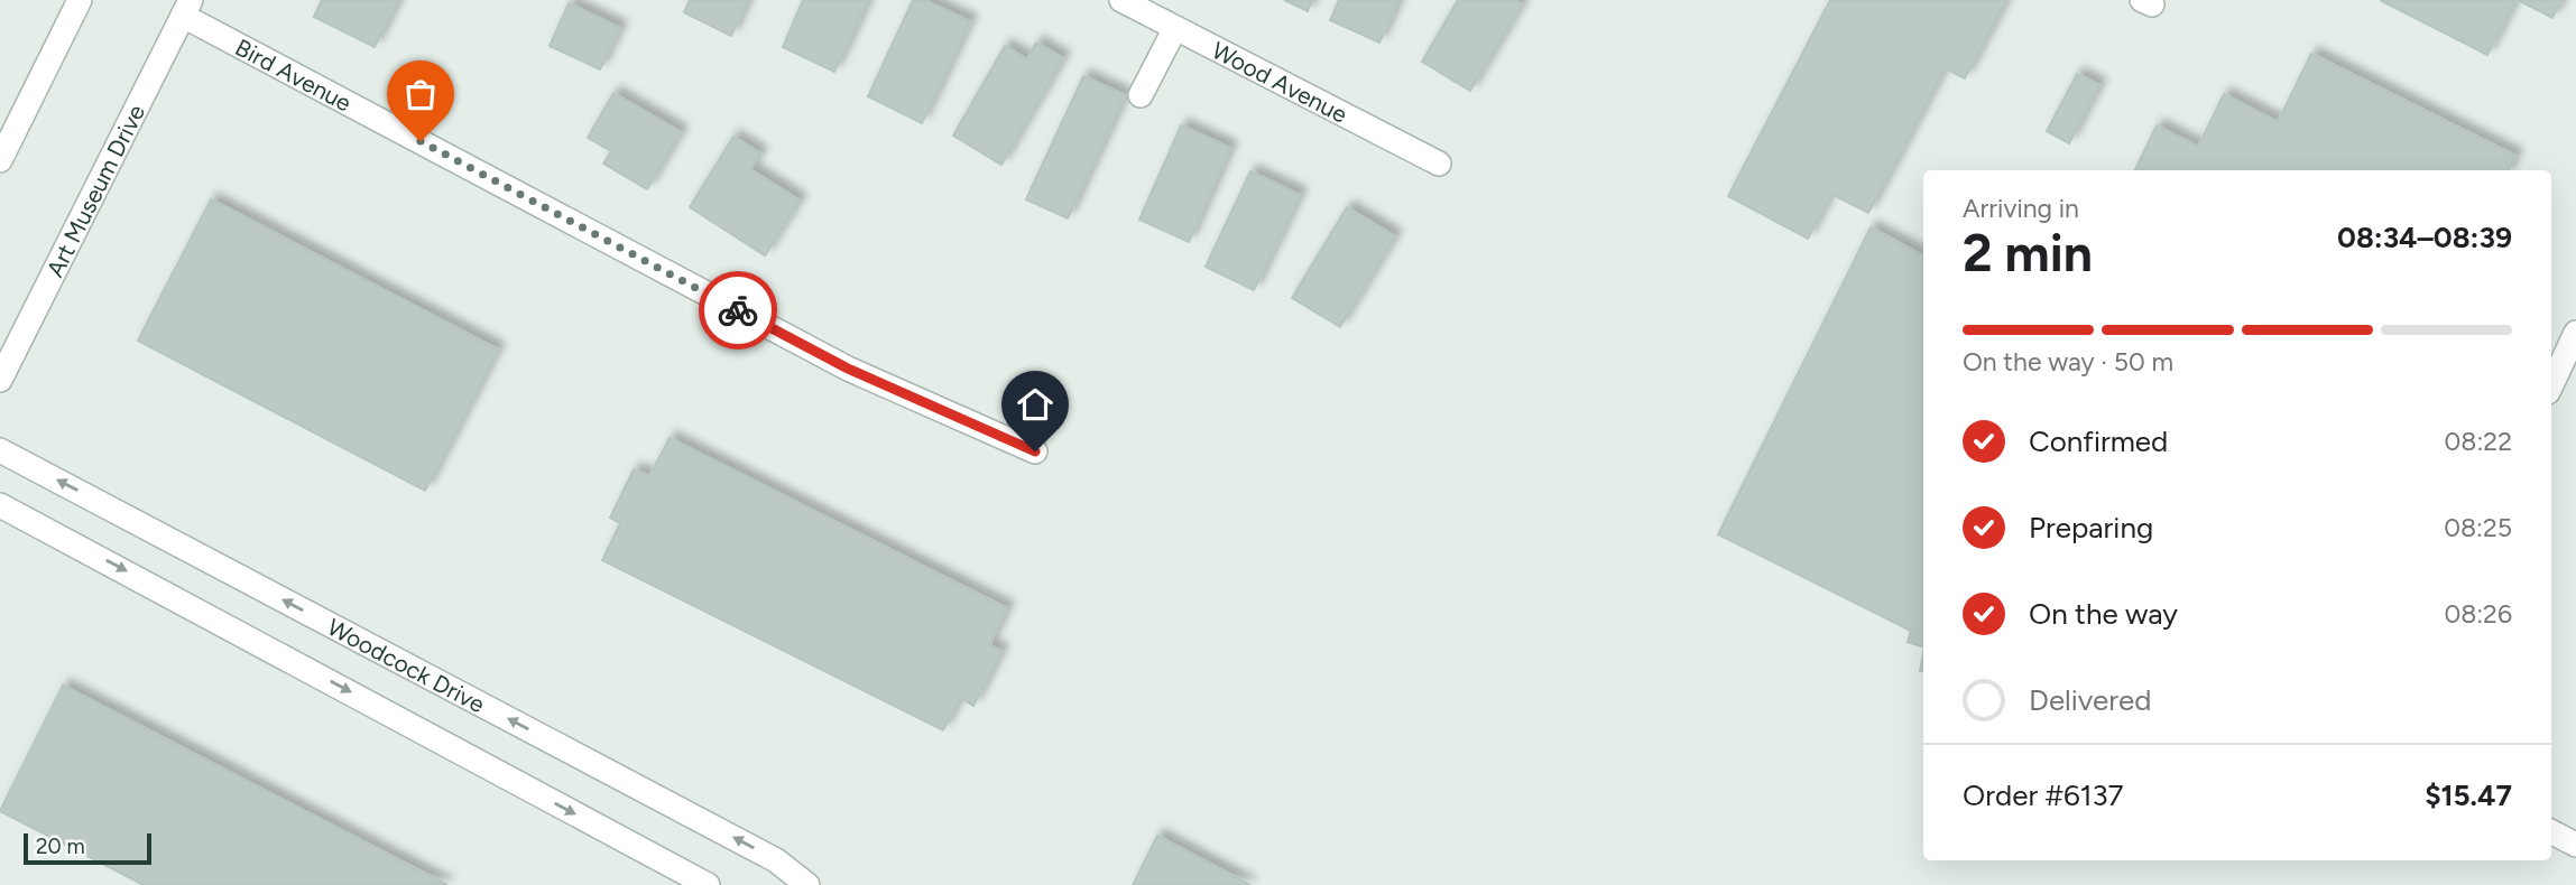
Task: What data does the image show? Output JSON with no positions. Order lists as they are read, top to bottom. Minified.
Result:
{"streets":{"street":["Bird Avenue","Wood Avenue","Art Museum Drive","Woodcock Drive"]},"crossings":[["Bird Avenue","Art Museum Drive"]],"scale_bar":"20 m","page":{"heading":["2 min","Arriving in","08:34–08:39"],"panel":["Order #6137","$15.47"],"bar":"On the way · 50 m","list":[["Confirmed","08:22"],["Preparing","08:25"],["On the way","08:26"],"Delivered"],"scale":"20 m"}}
